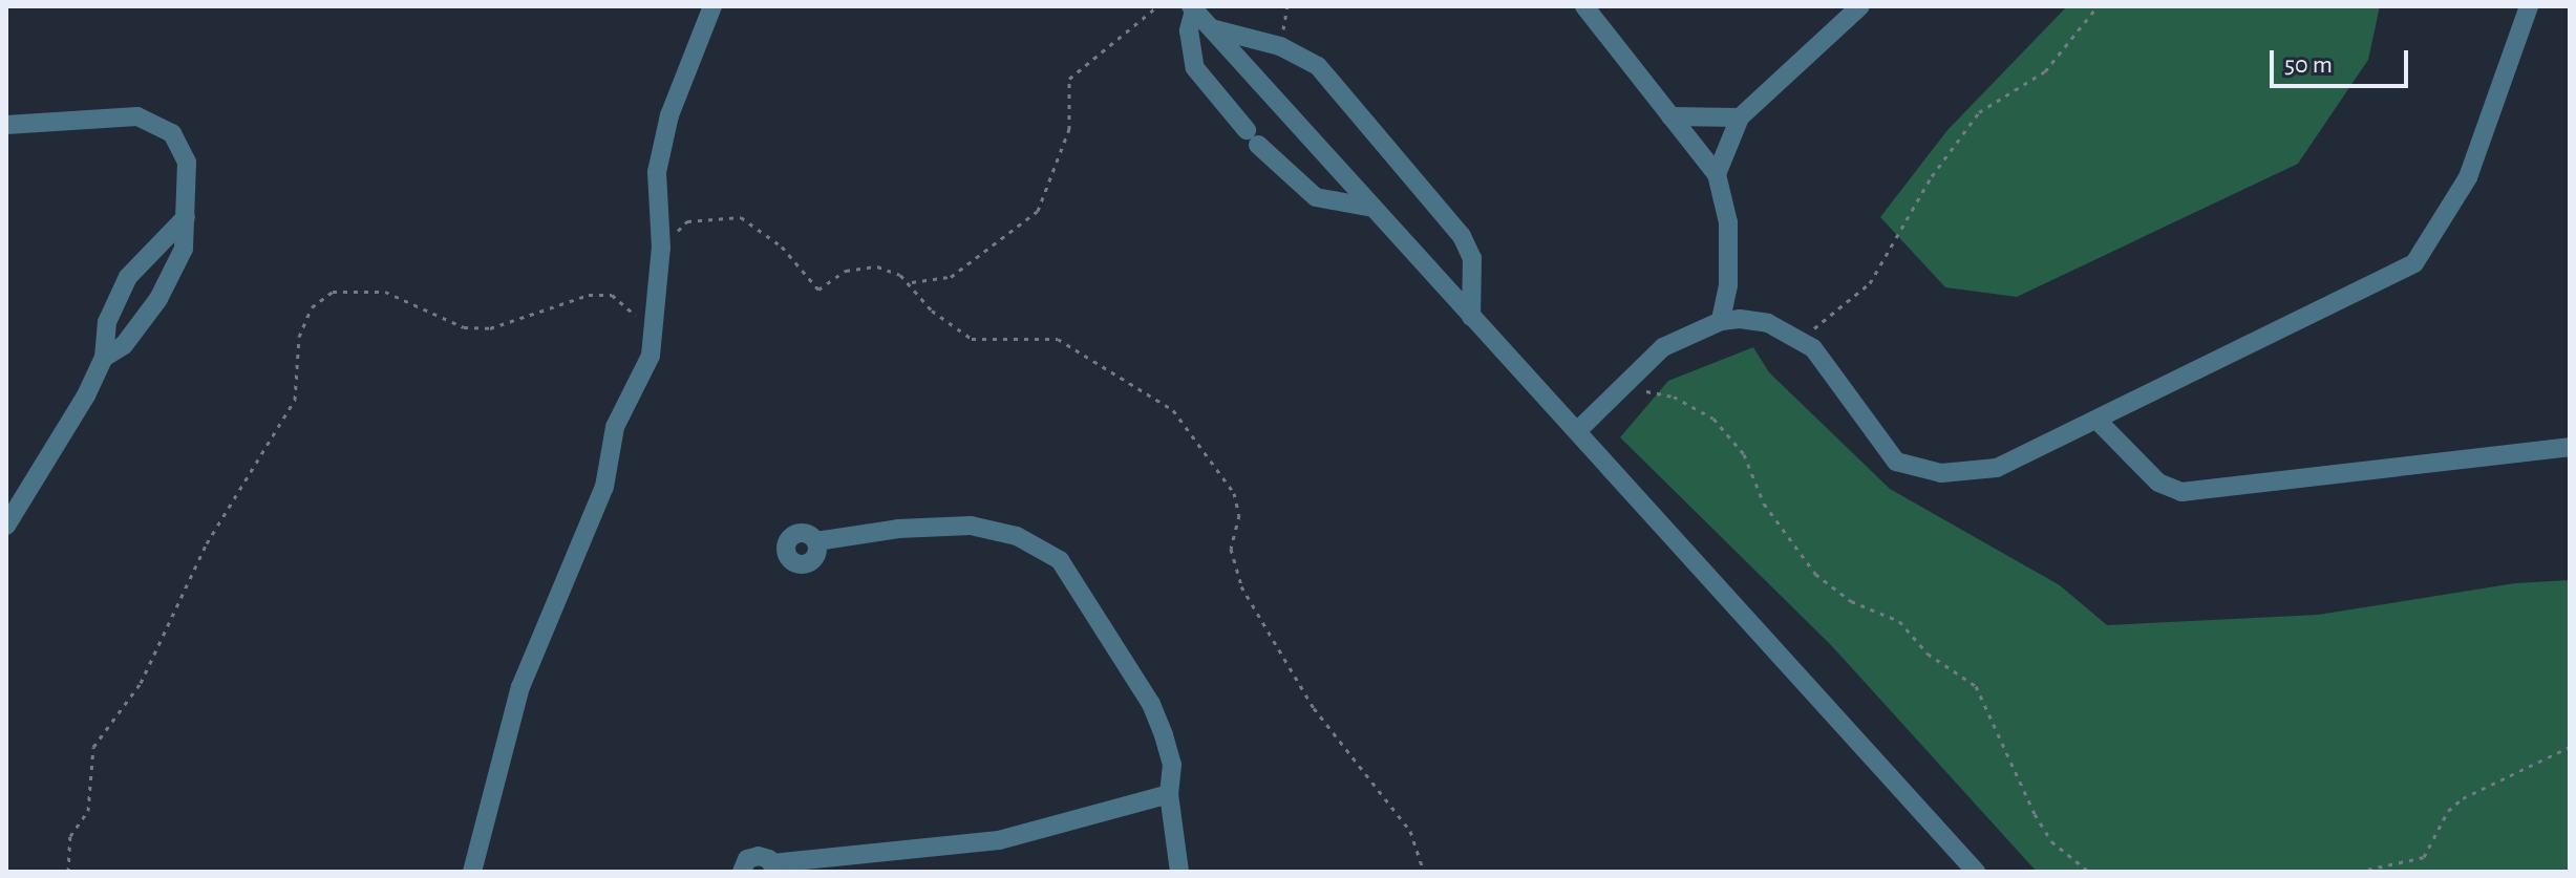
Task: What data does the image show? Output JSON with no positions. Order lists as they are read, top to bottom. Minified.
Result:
{"scale_bar":"50 m"}
